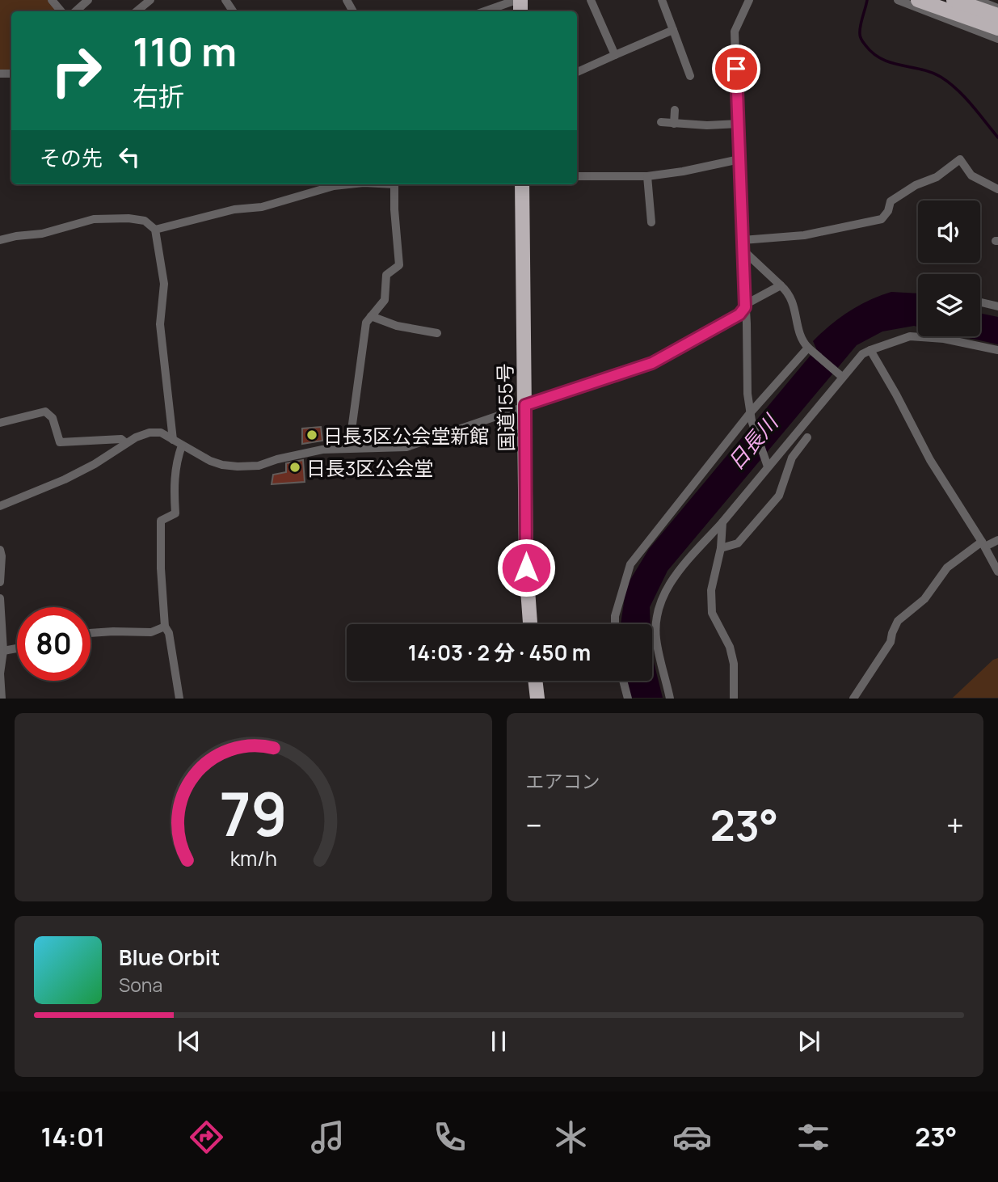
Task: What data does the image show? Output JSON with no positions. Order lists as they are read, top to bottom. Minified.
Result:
{"streets":{"highway":["国道155号"]},"water":["日長川"],"places":["日長3区公会堂新館","日長3区公会堂"],"page":{"turn":["110 m","右折"],"then":"その先","limit":"80","trip":"14:03 · 2 分 · 450 m","tile":"エアコン","heat":["−","23°","+"],"song":["Blue Orbit","Sona"],"tabs":["14:01","23°"],"gauge":["79","km/h"]}}
